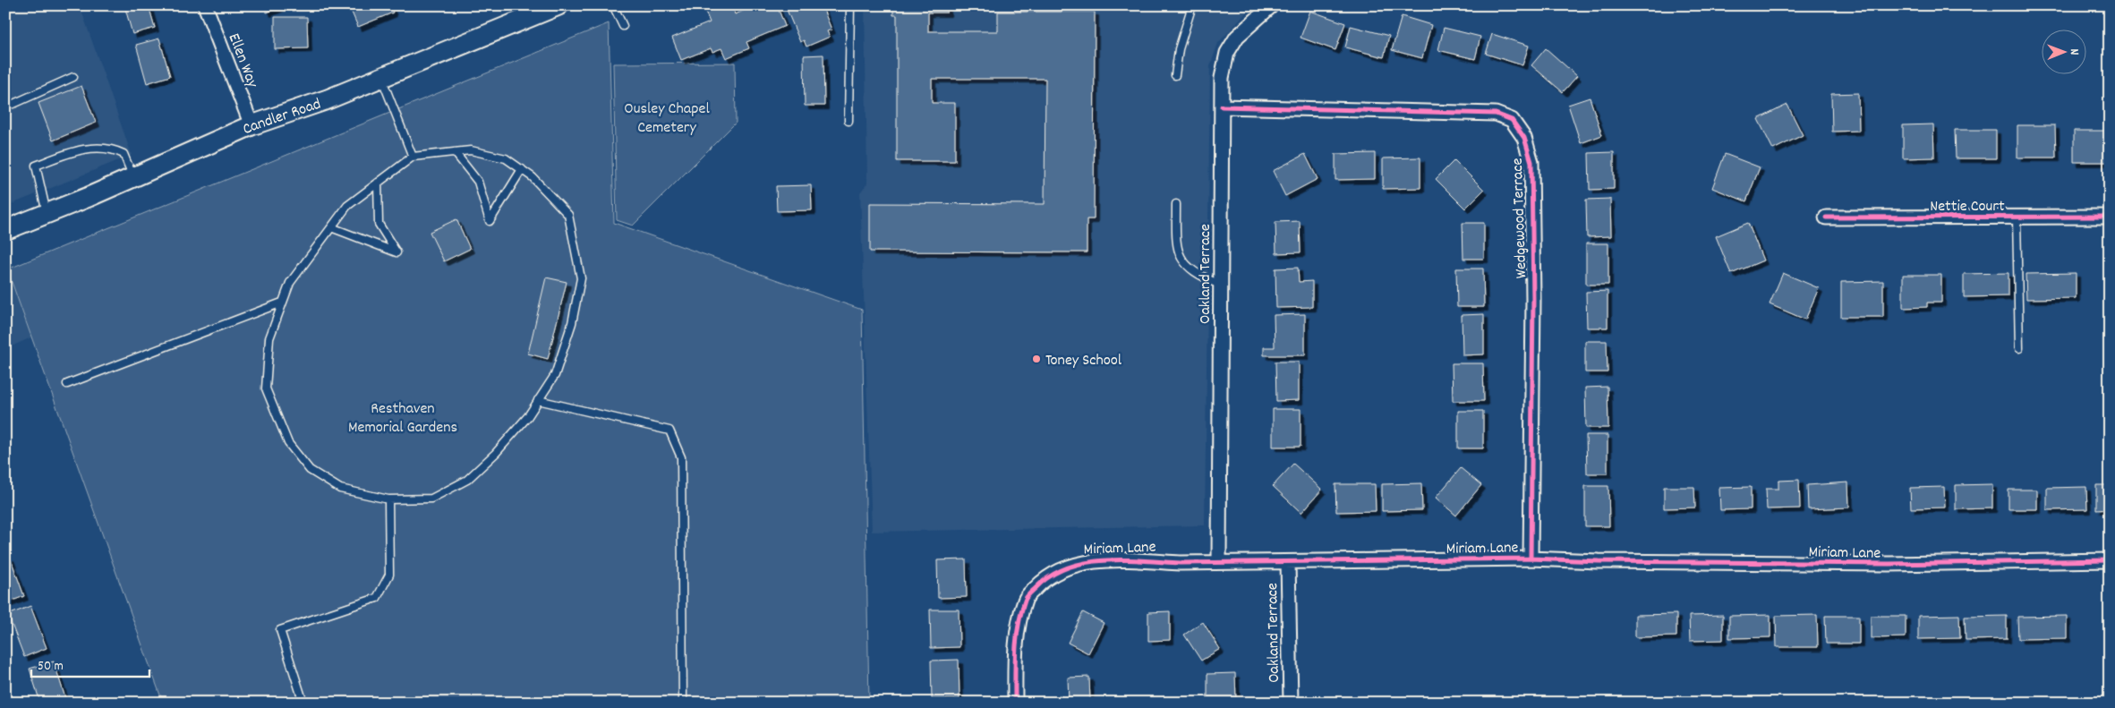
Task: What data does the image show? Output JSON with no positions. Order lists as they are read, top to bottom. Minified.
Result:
{"streets":{"main road":["Candler Road"],"street":["Ellen Way","Nettie Court","Wedgewood Terrace","Oakland Terrace","Miriam Lane"]},"crossings":[["Ellen Way","Candler Road"],["Wedgewood Terrace","Oakland Terrace"],["Wedgewood Terrace","Miriam Lane"],["Oakland Terrace","Miriam Lane"]],"parks":["Ousley Chapel Cemetery","Resthaven Memorial Gardens"],"places":["Toney School"],"scale_bar":"50 m","north":"right"}
